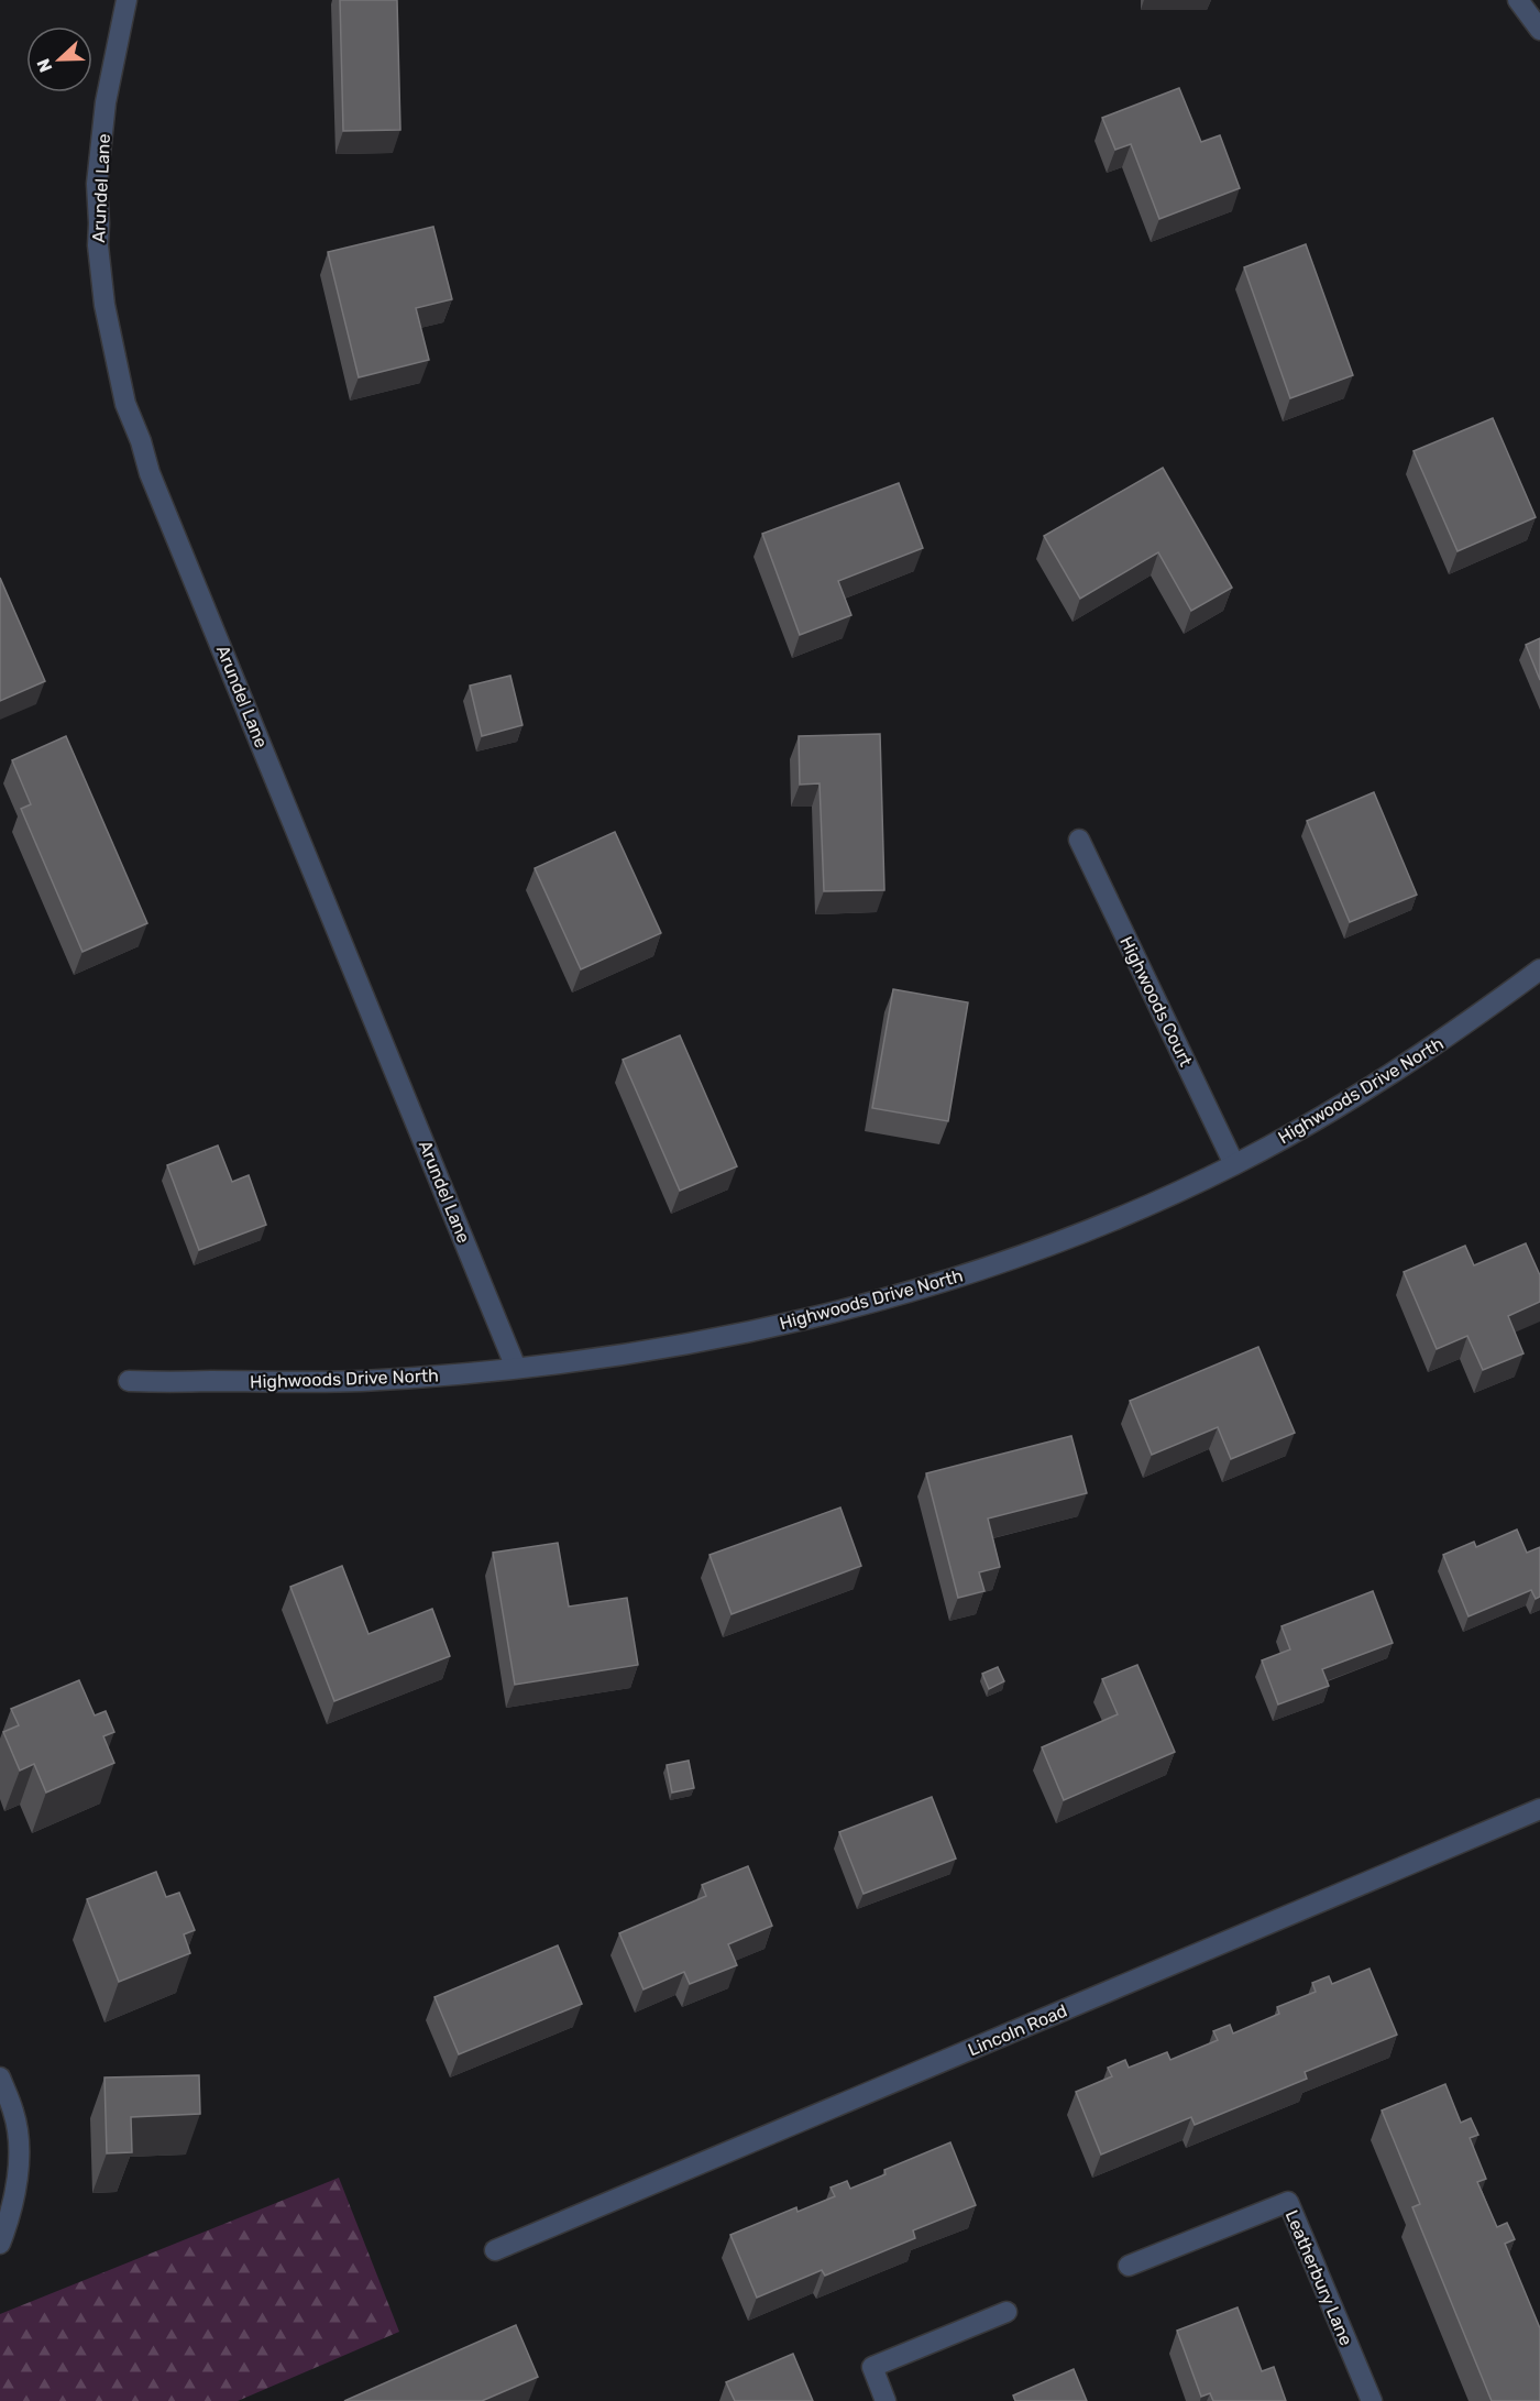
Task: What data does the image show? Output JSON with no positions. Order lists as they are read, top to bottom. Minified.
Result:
{"streets":{"street":["Arundel Lane","Highwoods Court","Highwoods Drive North","Lincoln Road","Leatherbury Lane"]},"crossings":[["Arundel Lane","Highwoods Drive North"],["Highwoods Court","Highwoods Drive North"]],"north":"left"}
